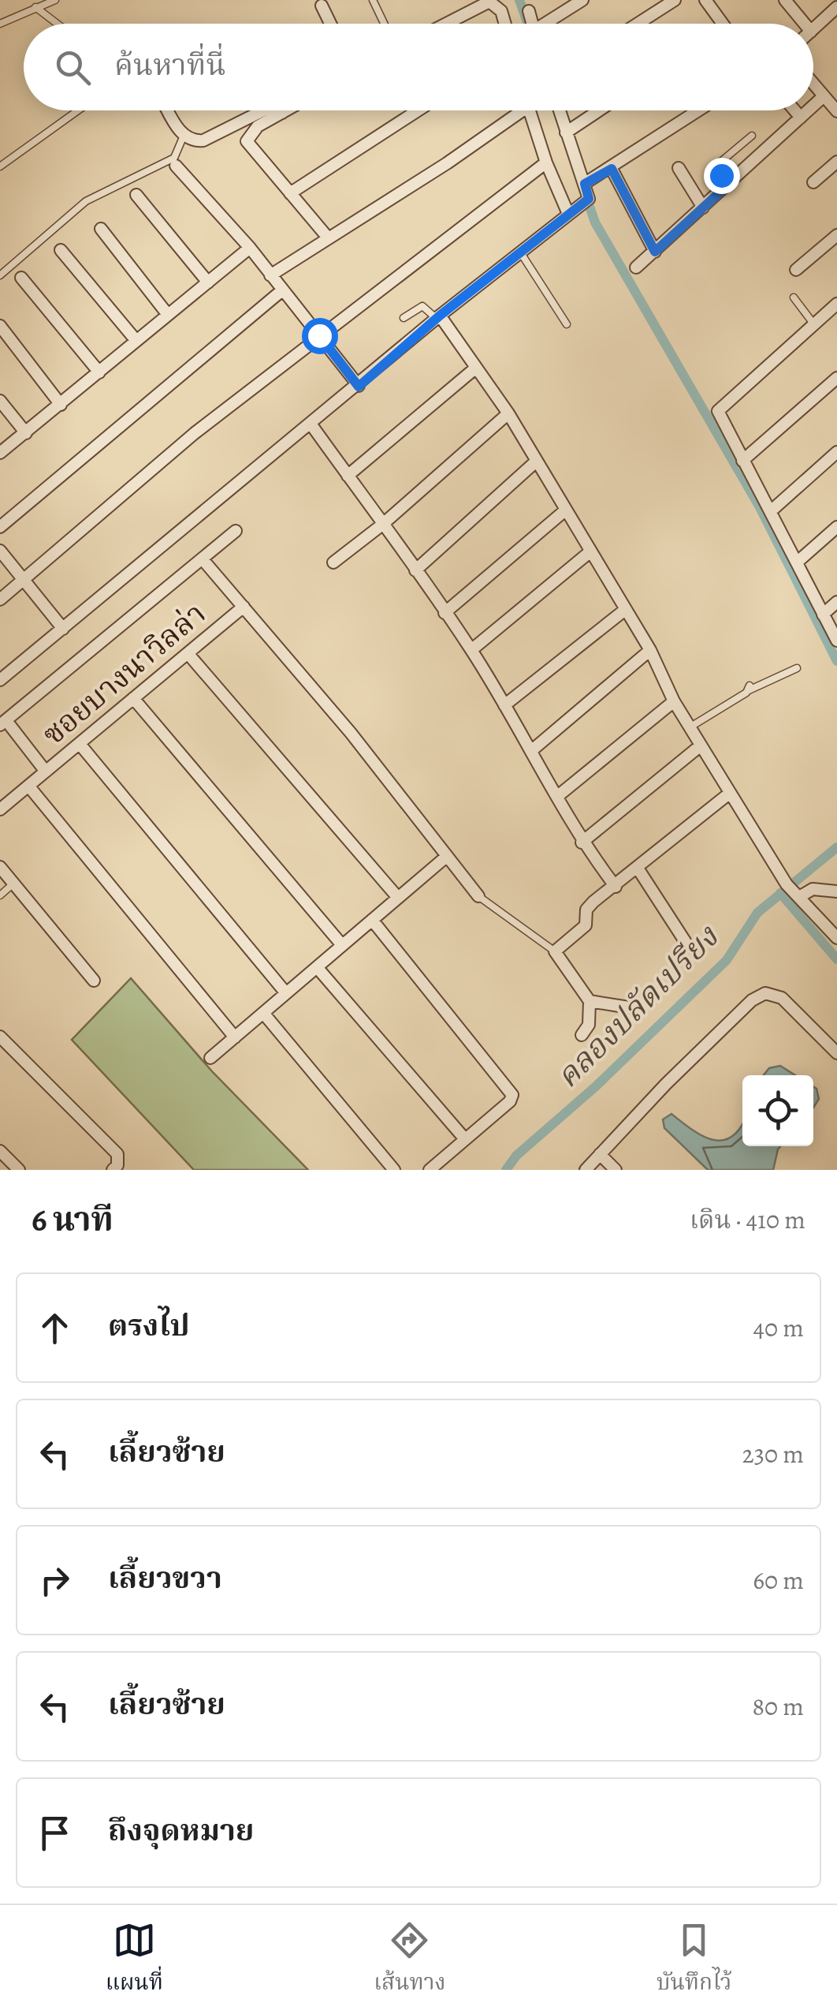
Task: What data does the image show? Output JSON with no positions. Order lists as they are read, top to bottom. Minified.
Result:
{"streets":{"street":["ซอยบางนาวิลล่า"]},"water":["คลองปลัดเปรียง"],"page":{"search":"ค้นหาที่นี่","heading":["6 นาที","เดิน · 410 m"],"list":[["ตรงไป","40 m"],["เลี้ยวซ้าย","230 m"],["เลี้ยวขวา","60 m"],["เลี้ยวซ้าย","80 m"],"ถึงจุดหมาย"],"nav":["แผนที่","เส้นทาง","บันทึกไว้"]}}
